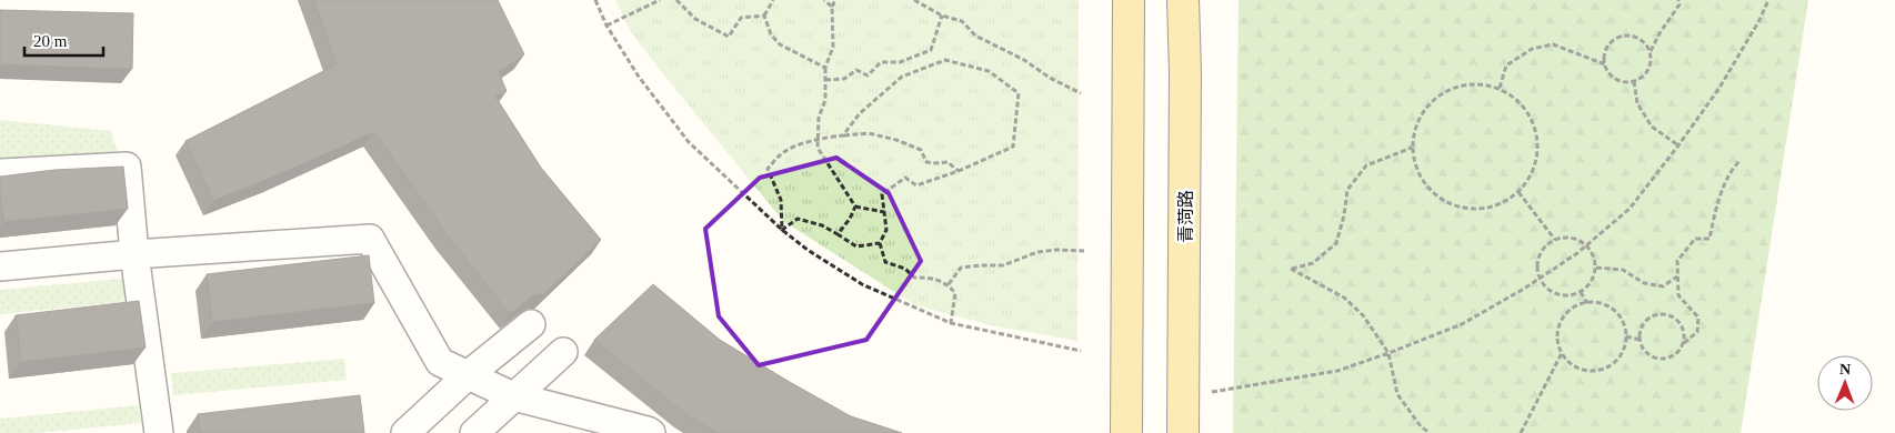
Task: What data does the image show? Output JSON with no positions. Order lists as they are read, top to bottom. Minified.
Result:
{"streets":{"main road":["青菏路"]},"scale_bar":"20 m","north":"top"}
